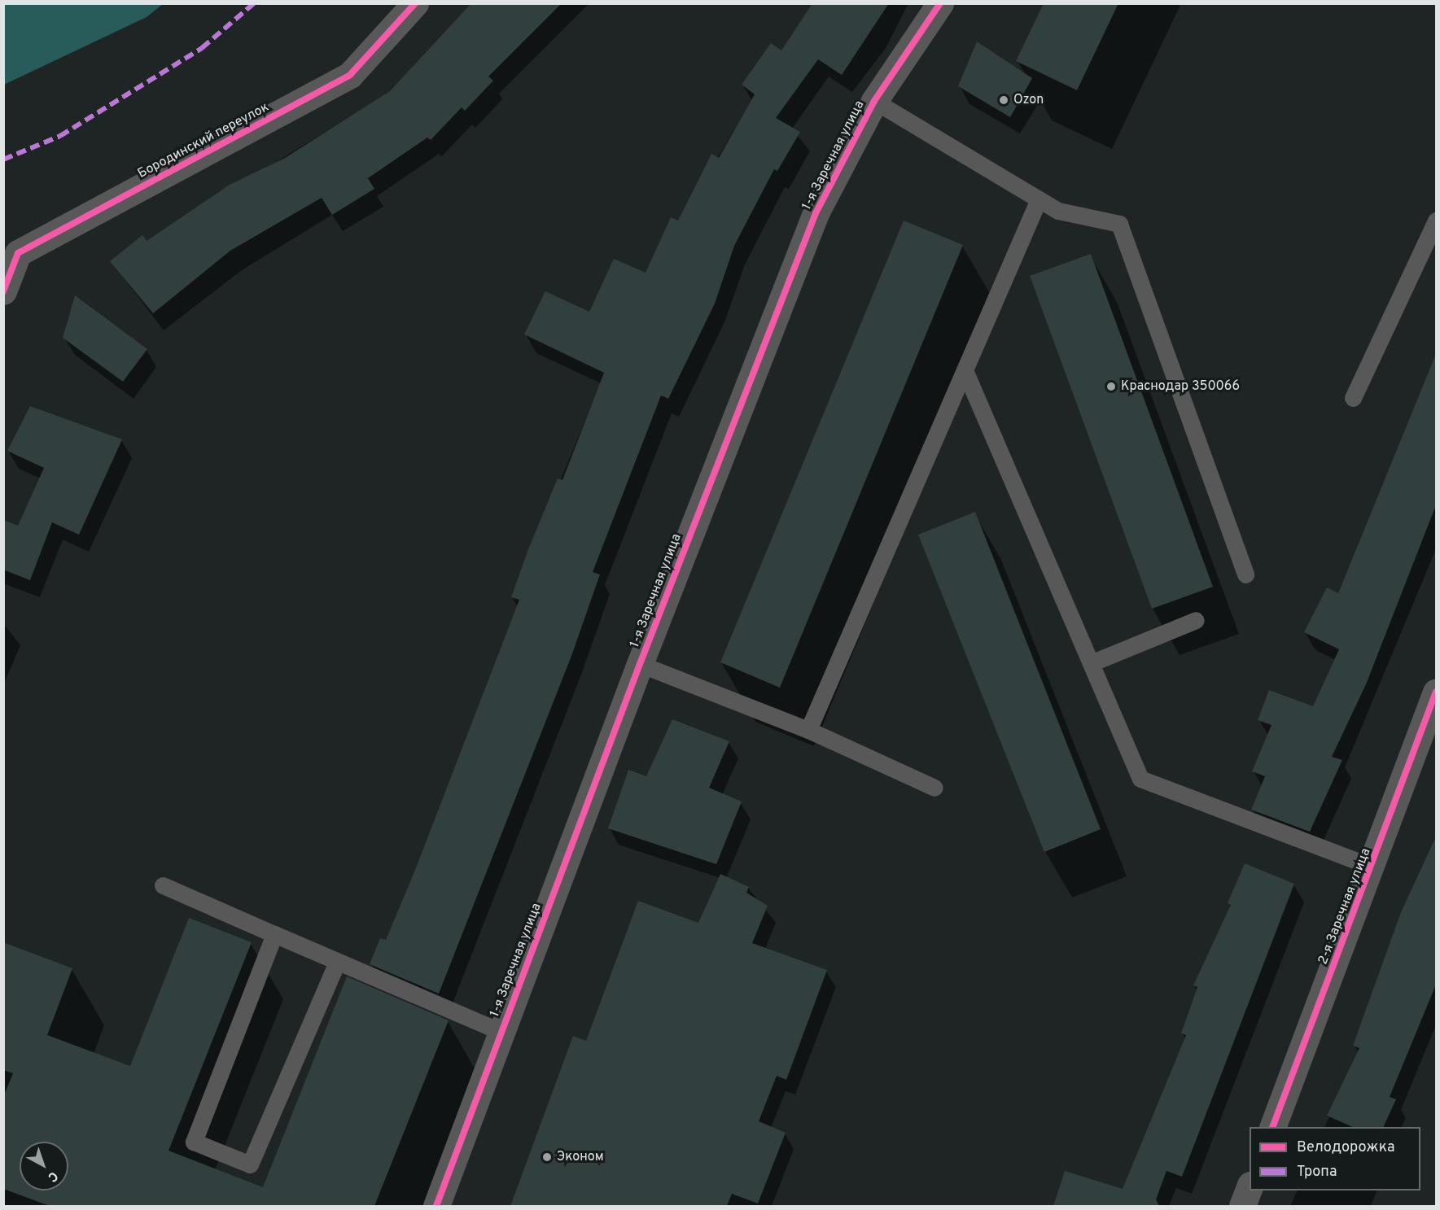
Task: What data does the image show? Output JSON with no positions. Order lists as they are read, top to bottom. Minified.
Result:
{"streets":{"street":["Бородинский переулок","1-я Заречная улица","2-я Заречная улица"]},"places":["Ozon","Краснодар 350066","Эконом"],"legend":["Велодорожка","Тропа"],"north":"bottom right"}
